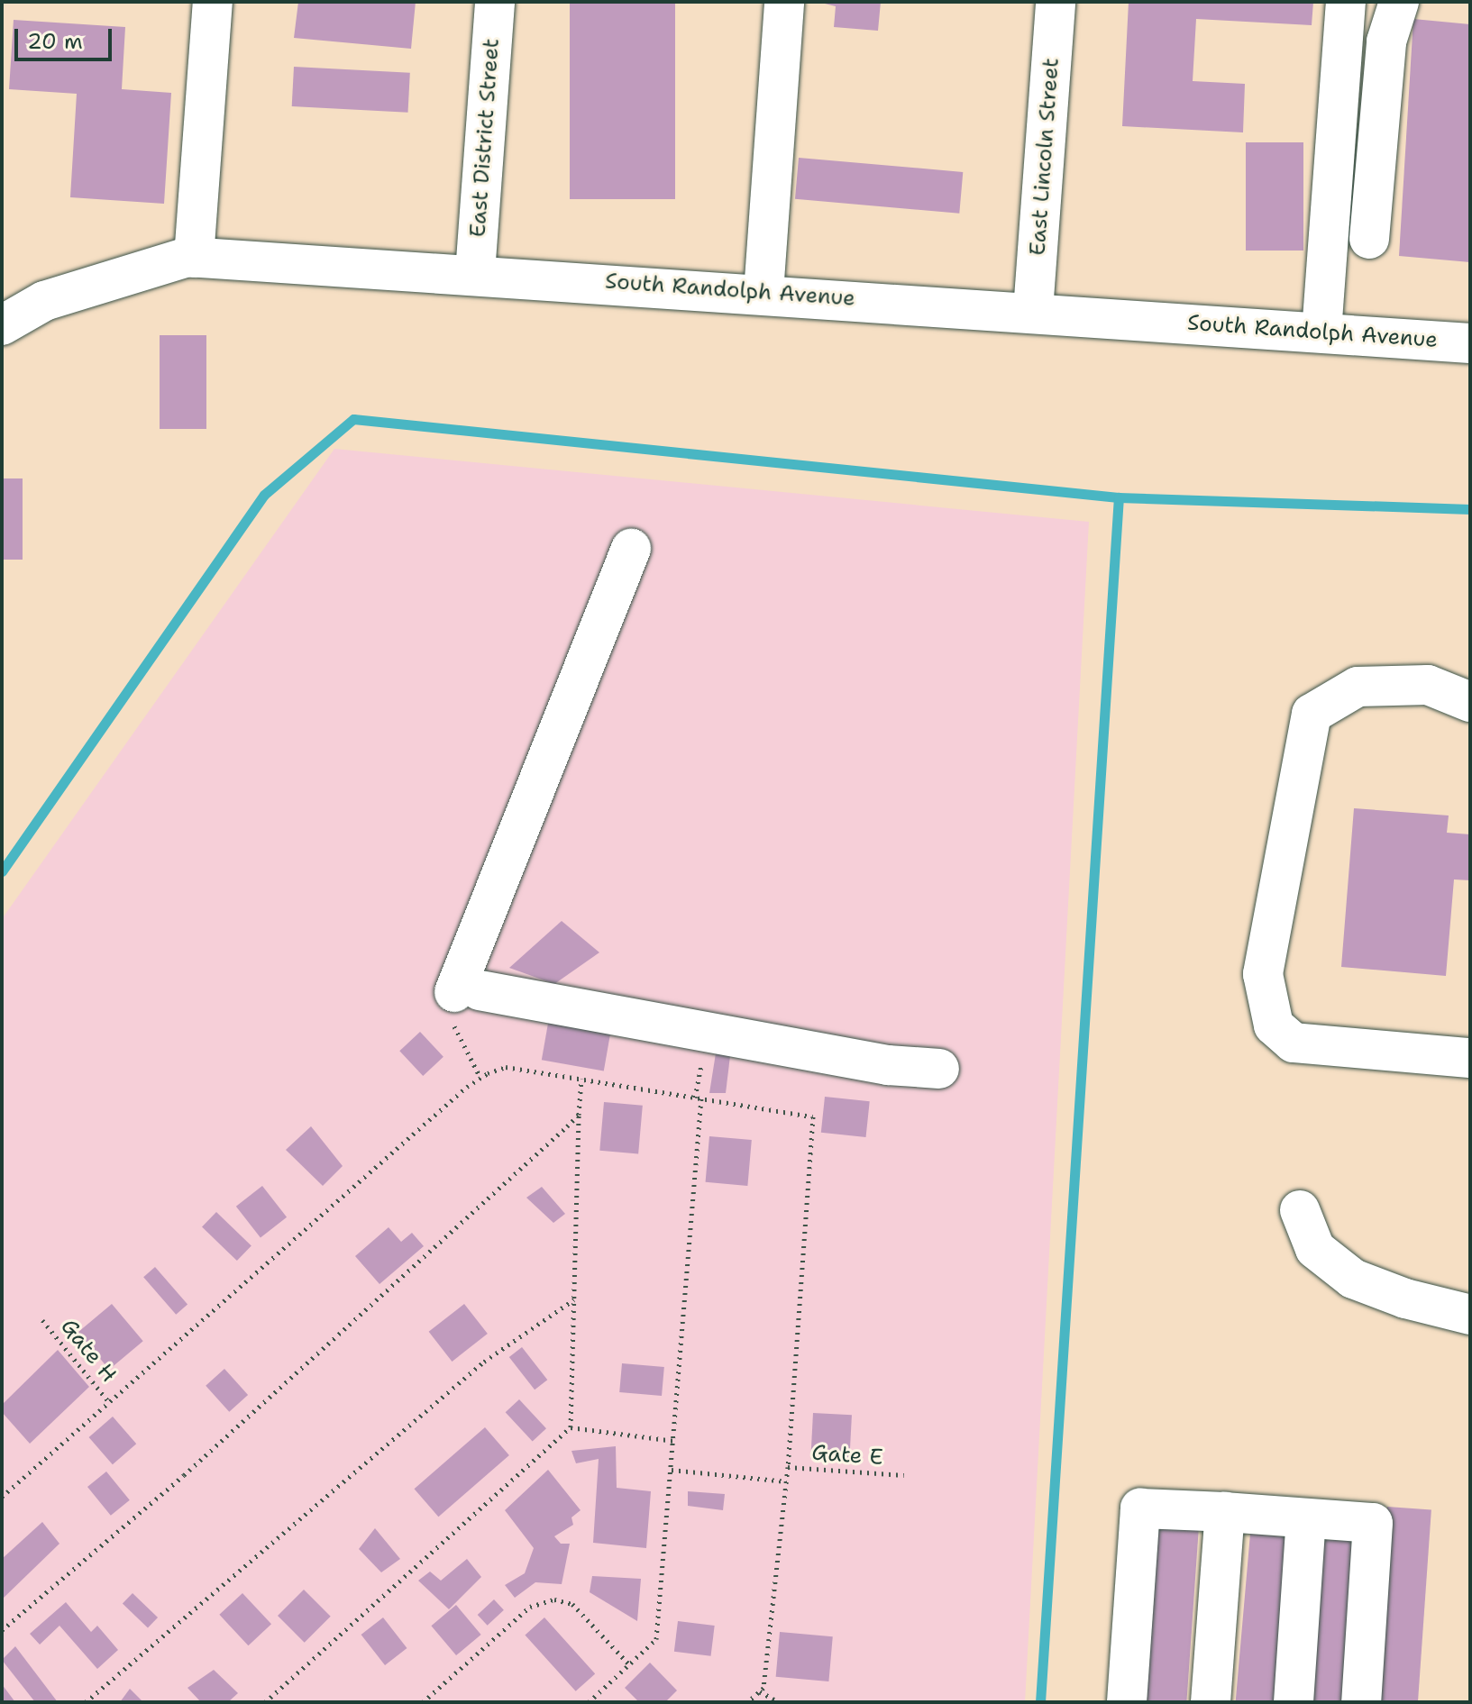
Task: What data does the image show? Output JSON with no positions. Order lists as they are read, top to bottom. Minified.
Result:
{"streets":{"street":["East District Street","East Lincoln Street","South Randolph Avenue"],"path":["Gate H","Gate E"]},"crossings":[["East District Street","South Randolph Avenue"],["East Lincoln Street","South Randolph Avenue"]],"scale_bar":"20 m"}
